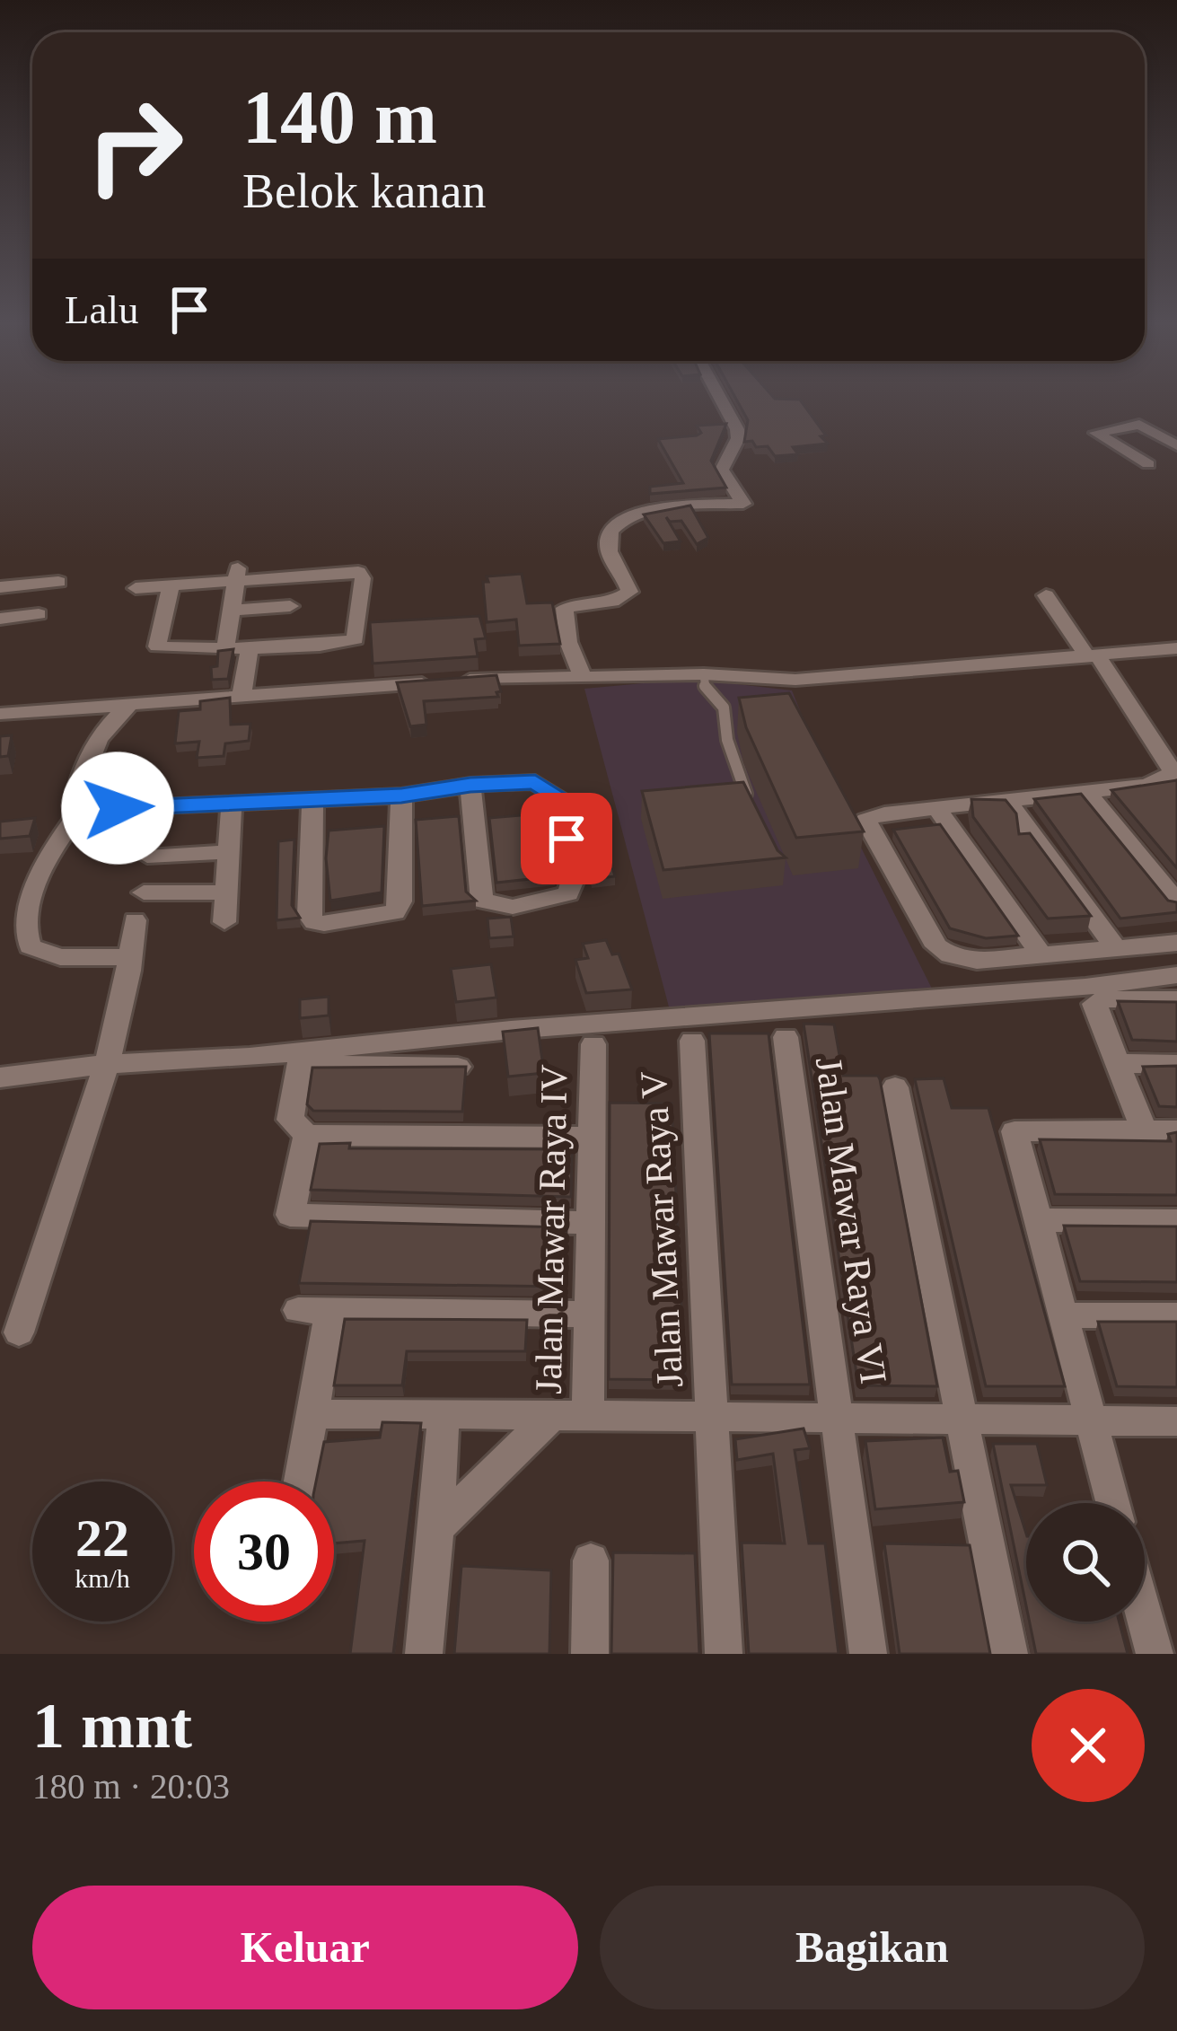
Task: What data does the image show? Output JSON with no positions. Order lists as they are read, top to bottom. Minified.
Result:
{"streets":{"street":["Jalan Mawar Raya VI","Jalan Mawar Raya IV","Jalan Mawar Raya V"]},"page":{"turn":["140 m","Belok kanan"],"then":"Lalu","speed":"22 km/h","limit":"30","heading":["1 mnt","180 m · 20:03"],"buttons":["Keluar","Bagikan"]}}
